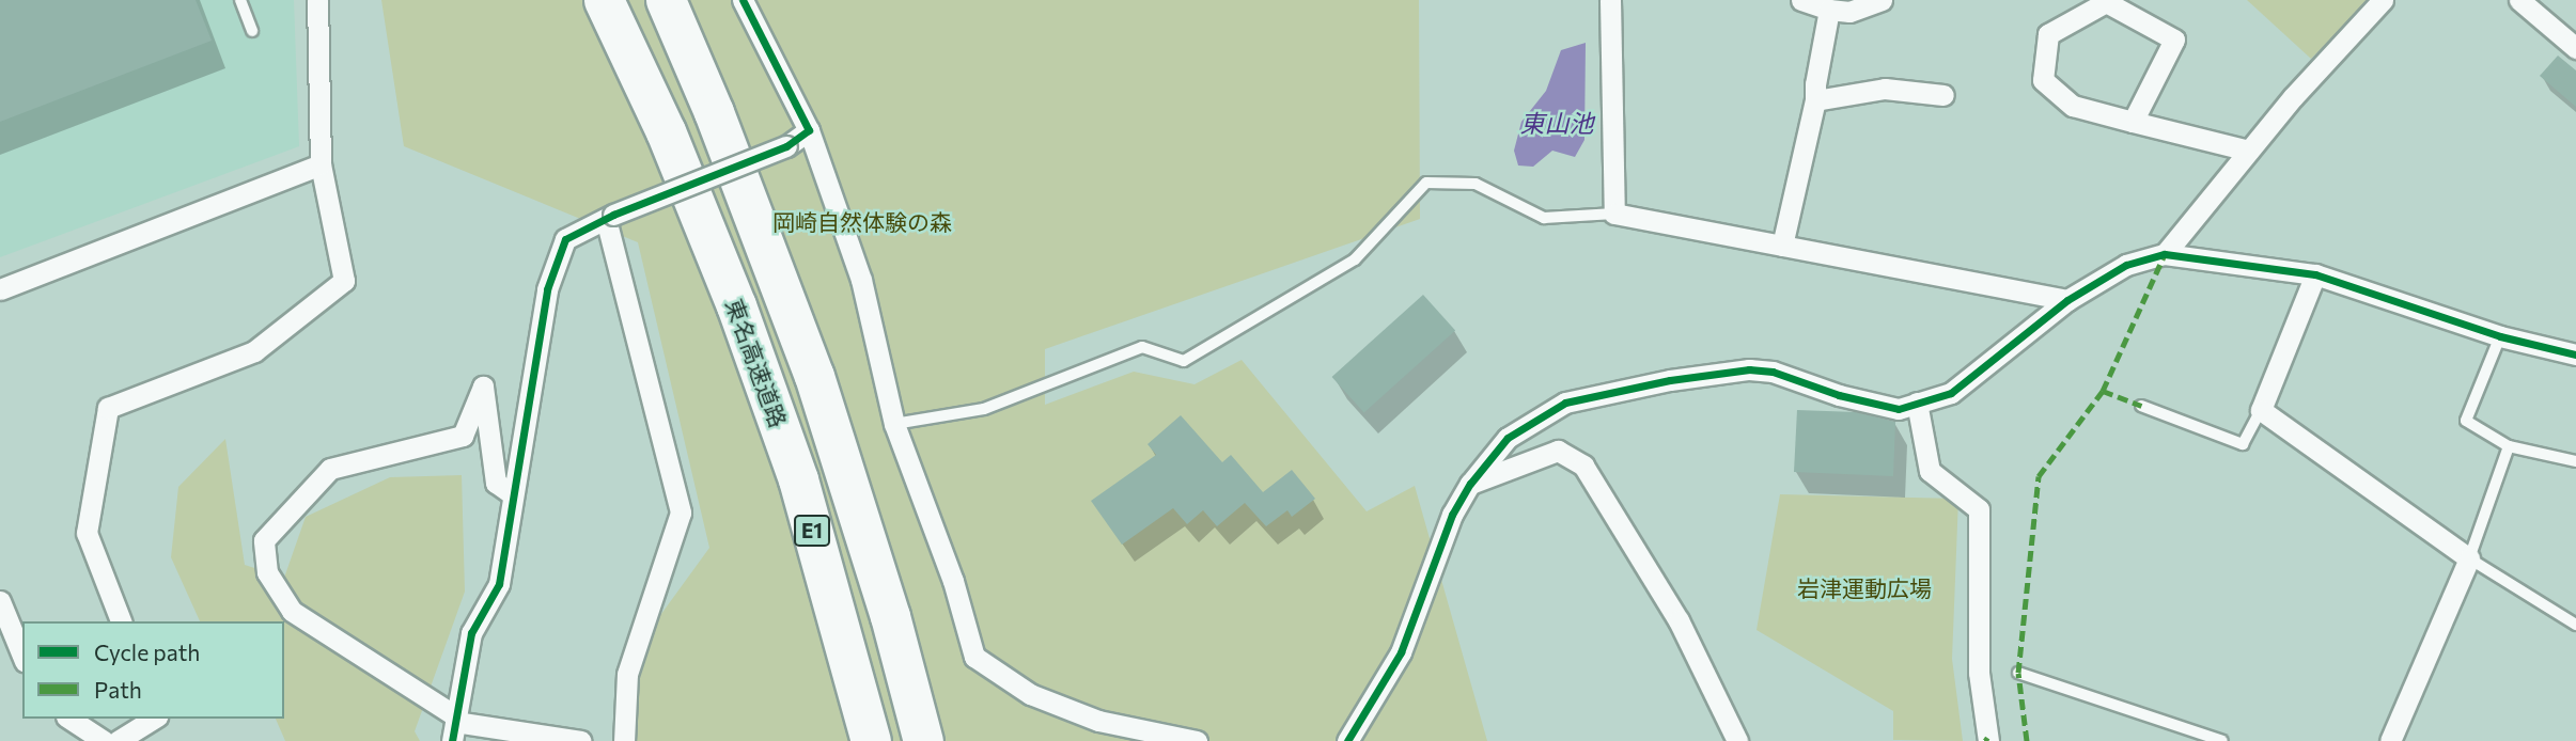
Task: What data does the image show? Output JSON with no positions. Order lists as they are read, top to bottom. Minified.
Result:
{"streets":{"highway":["東名高速道路","E1"]},"water":["東山池"],"parks":["岡崎自然体験の森","岩津運動広場"],"legend":["Cycle path","Path"]}
